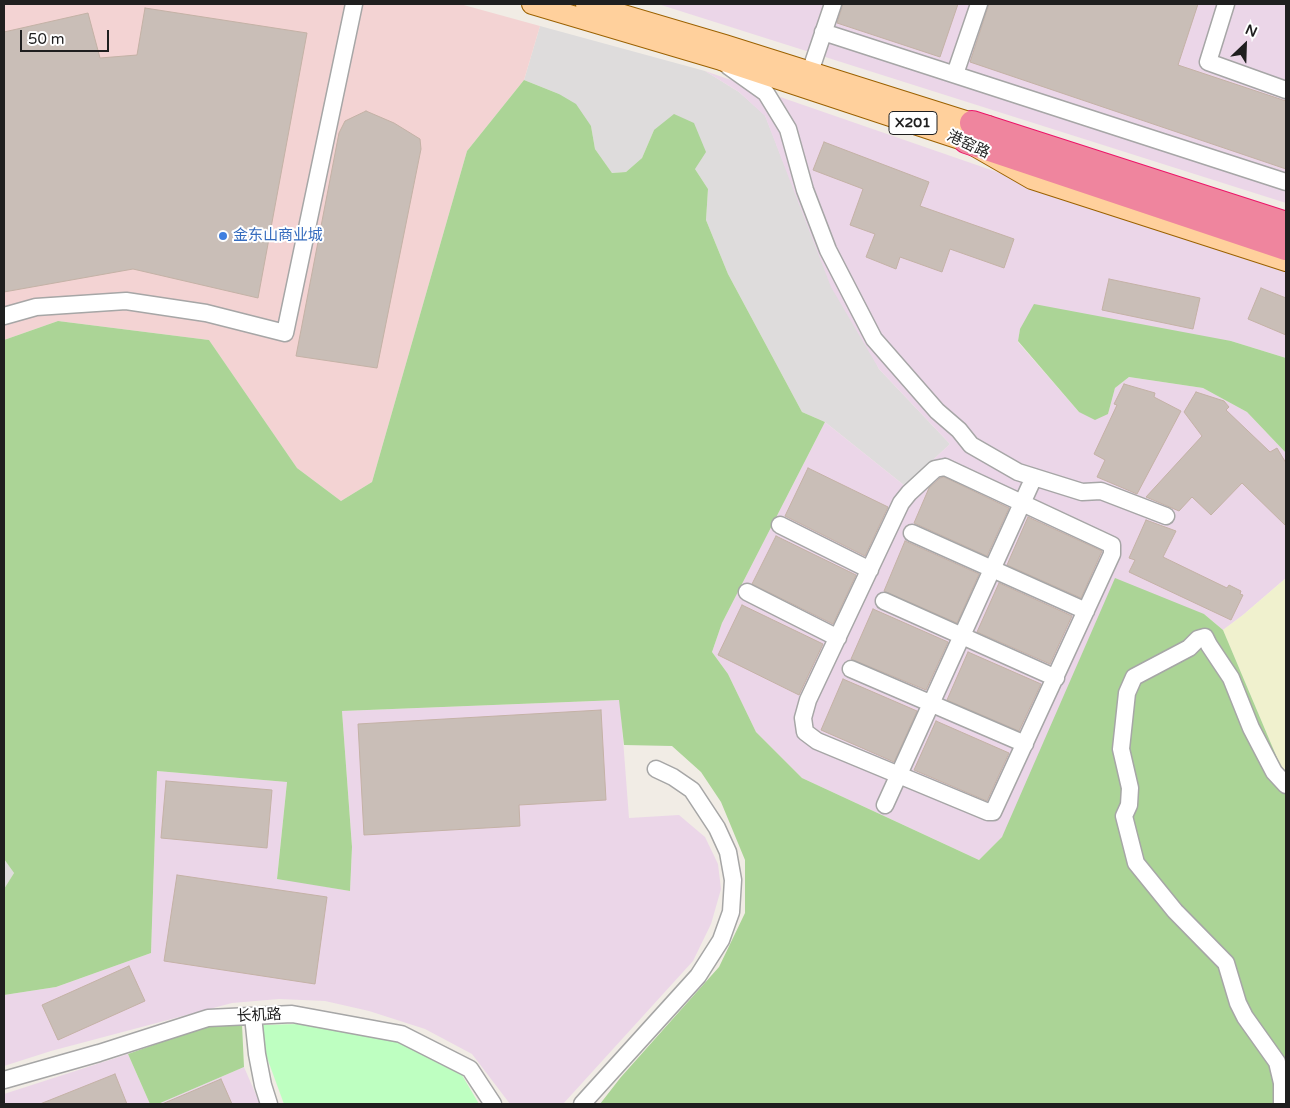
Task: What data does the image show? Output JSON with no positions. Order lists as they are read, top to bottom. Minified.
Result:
{"streets":{"main road":["X201","港窑路"],"street":["长机路"]},"places":["金东山商业城"],"scale_bar":"50 m","north":"top right"}
